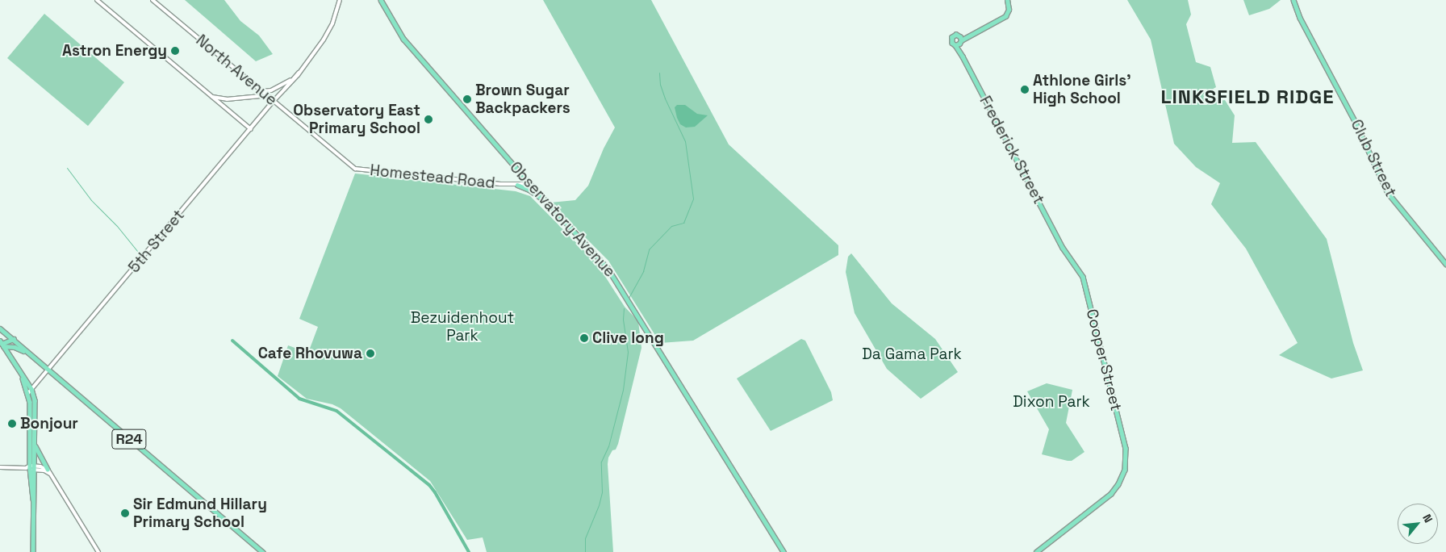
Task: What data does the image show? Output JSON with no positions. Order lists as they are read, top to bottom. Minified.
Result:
{"streets":{"main road":["Frederick Street","Club Street","Observatory Avenue","Cooper Street","R24"],"street":["North Avenue","Homestead Road","5th Street"]},"crossings":[["North Avenue","Homestead Road"],["North Avenue","5th Street"],["Frederick Street","Cooper Street"],["Homestead Road","Observatory Avenue"],["5th Street","R24"]],"districts":["LINKSFIELD RIDGE"],"parks":["Bezuidenhout Park","Da Gama Park","Dixon Park"],"places":["Astron Energy","Athlone Girls' High School","Brown Sugar Backpackers","Observatory East Primary School","Clive long","Cafe Rhovuwa","Bonjour","Sir Edmund Hillary Primary School"],"north":"top right"}
